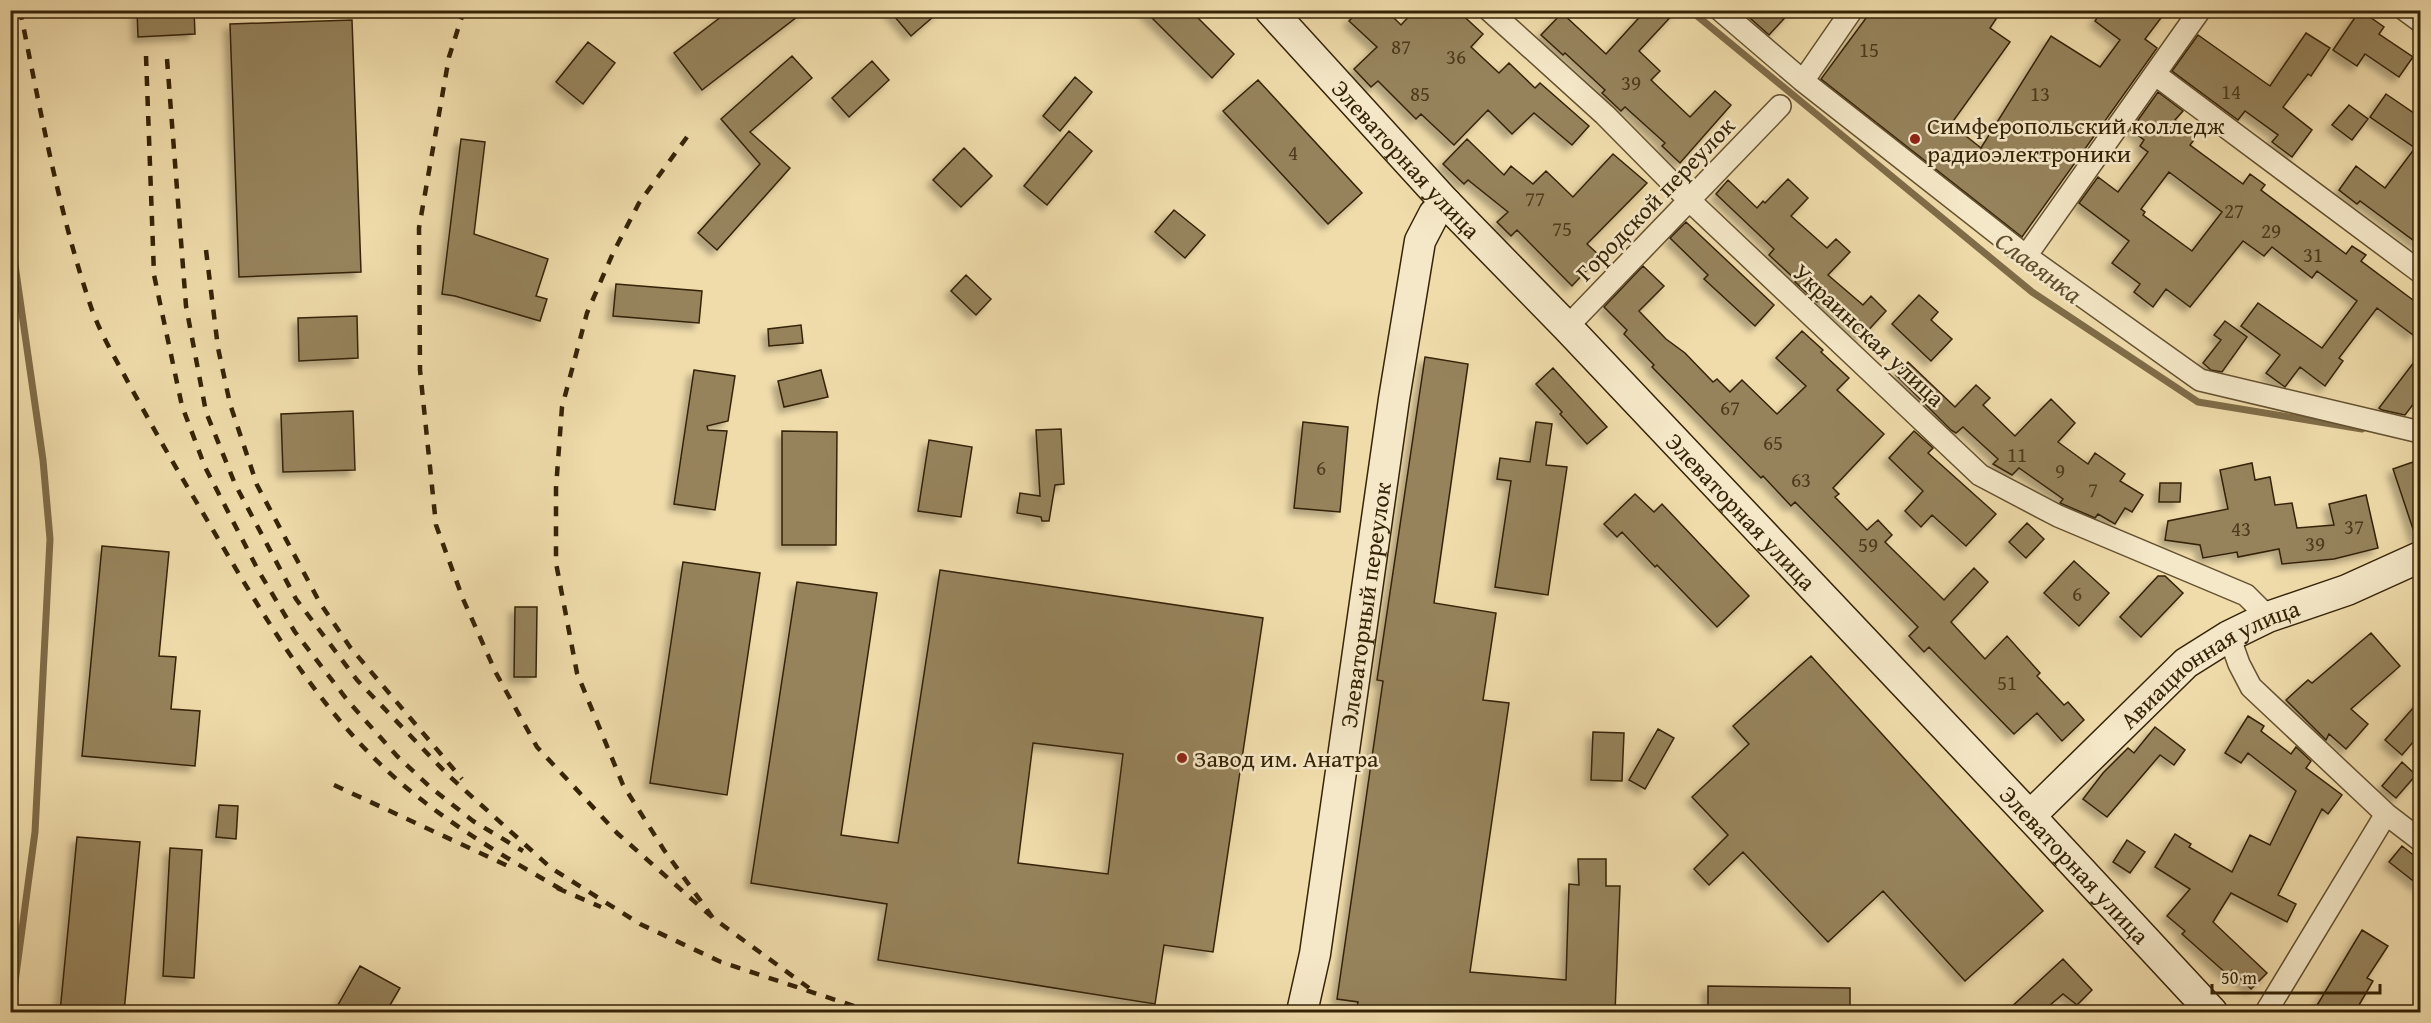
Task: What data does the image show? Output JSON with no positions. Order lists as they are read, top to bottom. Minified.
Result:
{"streets":{"main road":["Элеваторная улица","Элеваторный переулок","Авиационная улица"],"street":["Городской переулок","Украинская улица"]},"crossings":[["Элеваторная улица","Городской переулок"],["Элеваторная улица","Элеваторный переулок"],["Элеваторная улица","Авиационная улица"],["Городской переулок","Украинская улица"],["Украинская улица","Авиационная улица"]],"water":["Славянка"],"places":["Симферопольский колледж радиоэлектроники","Завод им. Анатра"],"house_numbers":["87","15","36","39","14","85","13","4","77","27","75","29","31","67","65","11","6","9","63","7","37","43","39","59","6","51"],"scale_bar":"50 m"}
